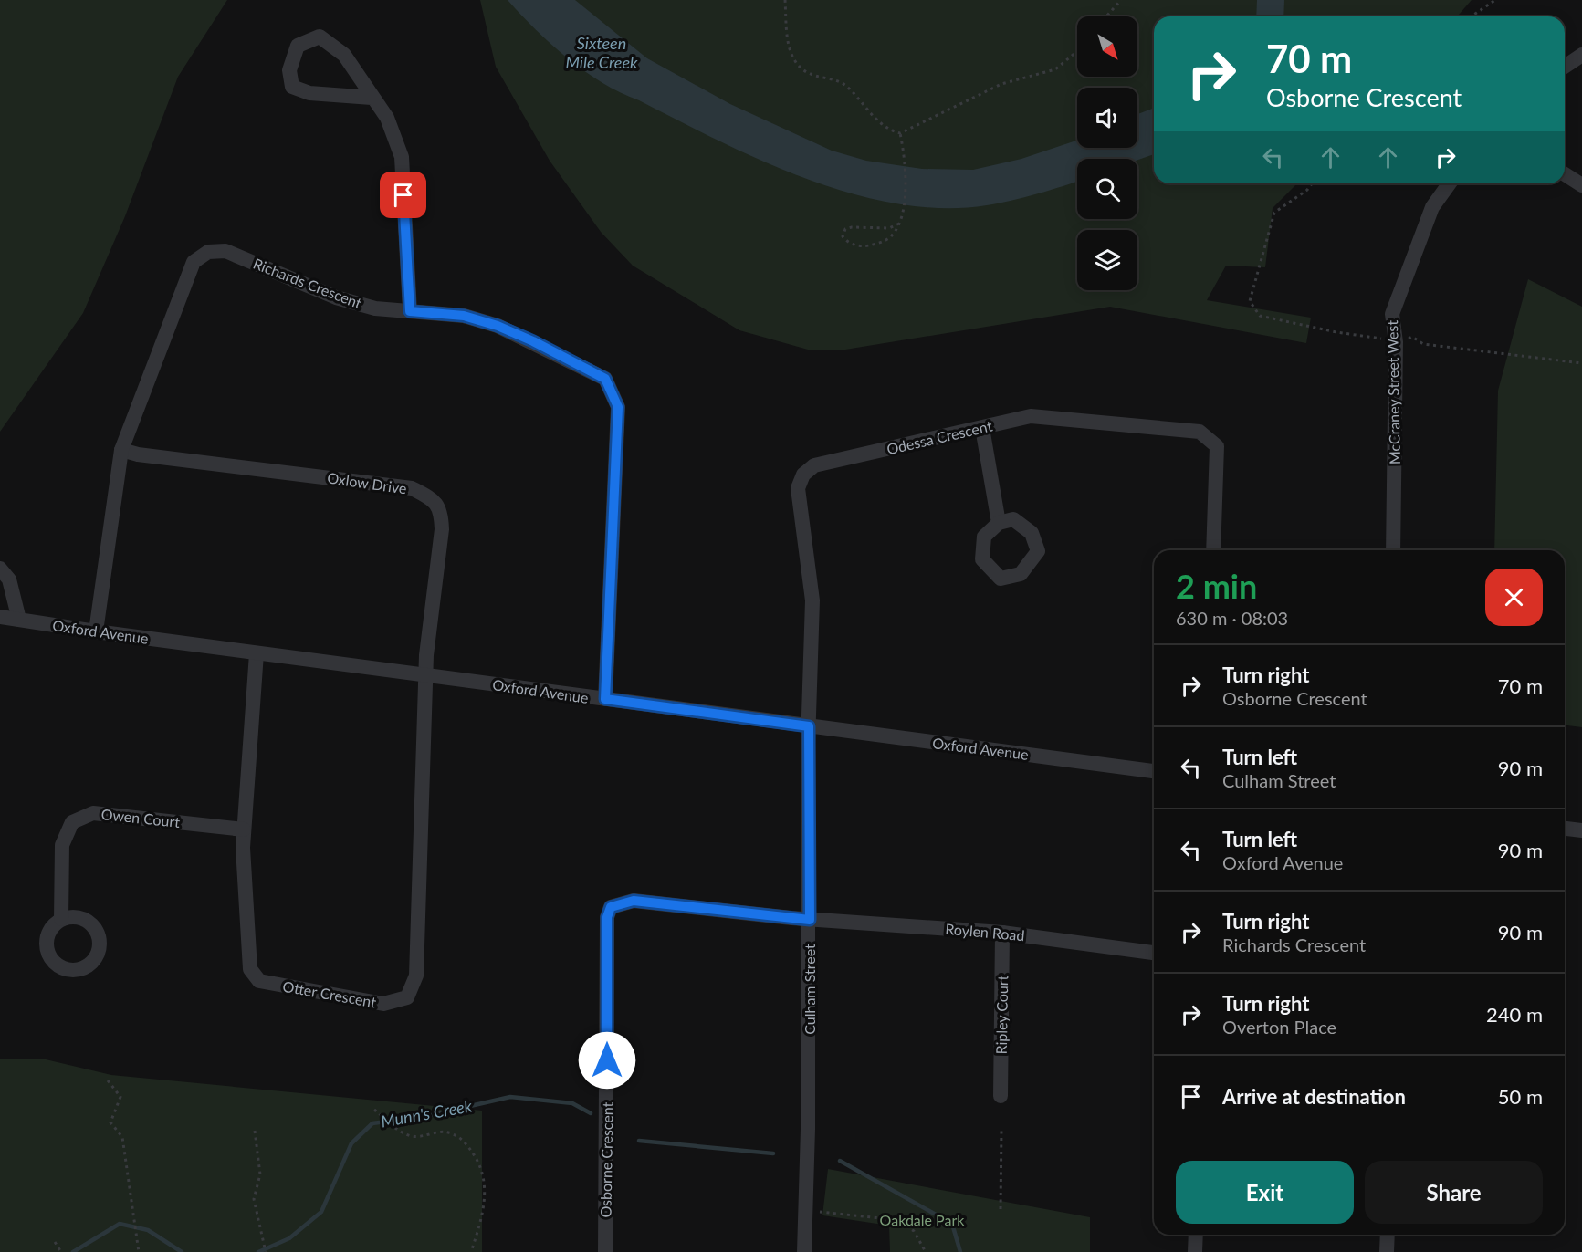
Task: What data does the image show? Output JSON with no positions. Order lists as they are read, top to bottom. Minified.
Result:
{"streets":{"street":["Richards Crescent","McCraney Street West","Odessa Crescent","Oxlow Drive","Oxford Avenue","Owen Court","Roylen Road","Culham Street","Otter Crescent","Ripley Court","Osborne Crescent"]},"crossings":[["Richards Crescent","Oxlow Drive"],["Richards Crescent","Oxford Avenue"],["Odessa Crescent","Oxford Avenue"],["Odessa Crescent","Culham Street"],["Oxlow Drive","Oxford Avenue"],["Oxlow Drive","Otter Crescent"],["Oxford Avenue","Culham Street"],["Oxford Avenue","Otter Crescent"],["Owen Court","Otter Crescent"],["Roylen Road","Culham Street"],["Roylen Road","Ripley Court"],["Roylen Road","Osborne Crescent"],["Culham Street","Osborne Crescent"]],"water":["Sixteen Mile Creek","Munn's Creek"],"parks":["Oakdale Park"],"north":"bottom right","page":{"turn":["70 m","Osborne Crescent"],"heading":["2 min","630 m · 08:03"],"list":[{"name":"Turn right","note":"Osborne Crescent","value":"70 m"},{"name":"Turn left","note":"Culham Street","value":"90 m"},{"name":"Turn left","note":"Oxford Avenue","value":"90 m"},{"name":"Turn right","note":"Richards Crescent","value":"90 m"},{"name":"Turn right","note":"Overton Place","value":"240 m"},{"name":"Arrive at destination","value":"50 m"}],"buttons":["Exit","Share"]}}
